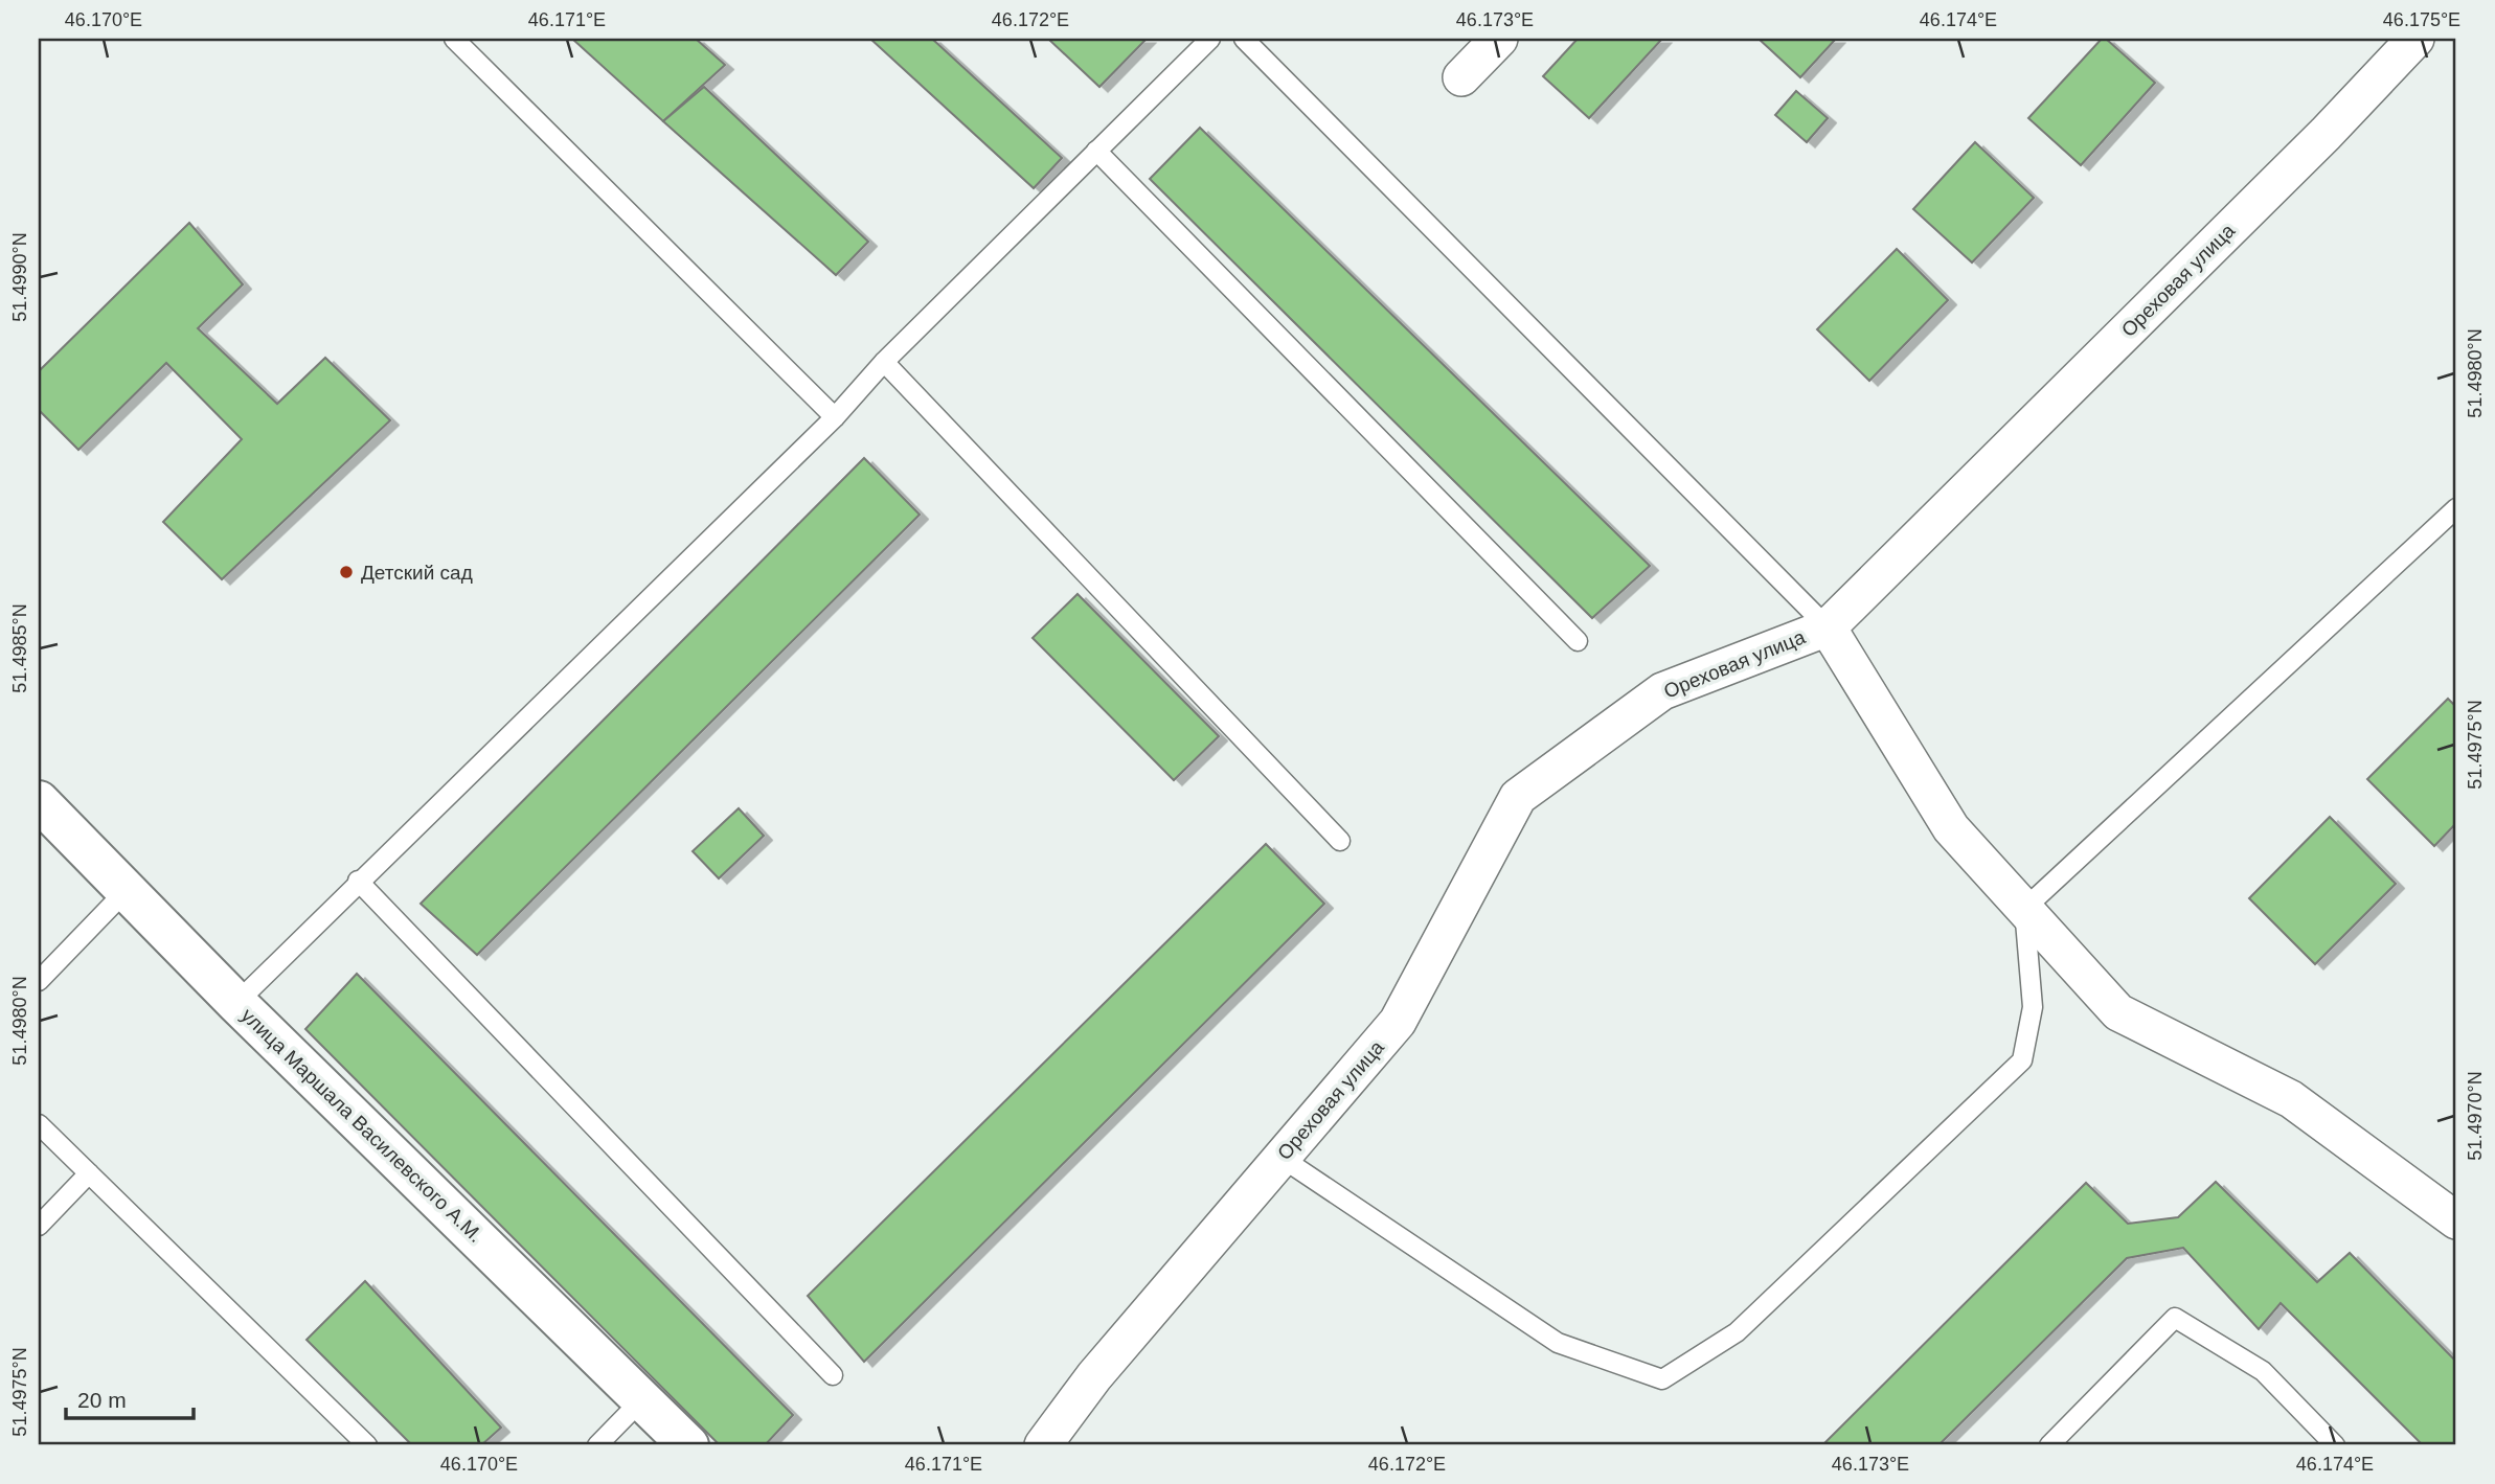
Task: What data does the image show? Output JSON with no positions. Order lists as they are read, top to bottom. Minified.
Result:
{"streets":{"main road":["улица Маршала Василевского А.М."],"street":["Ореховая улица"]},"places":["Детский сад"],"scale_bar":"20 m","coordinates":["46.170°E","46.171°E","46.172°E","46.173°E","46.174°E","46.175°E","51.4990°N","51.4980°N","51.4985°N","51.4975°N","51.4970°N"]}
